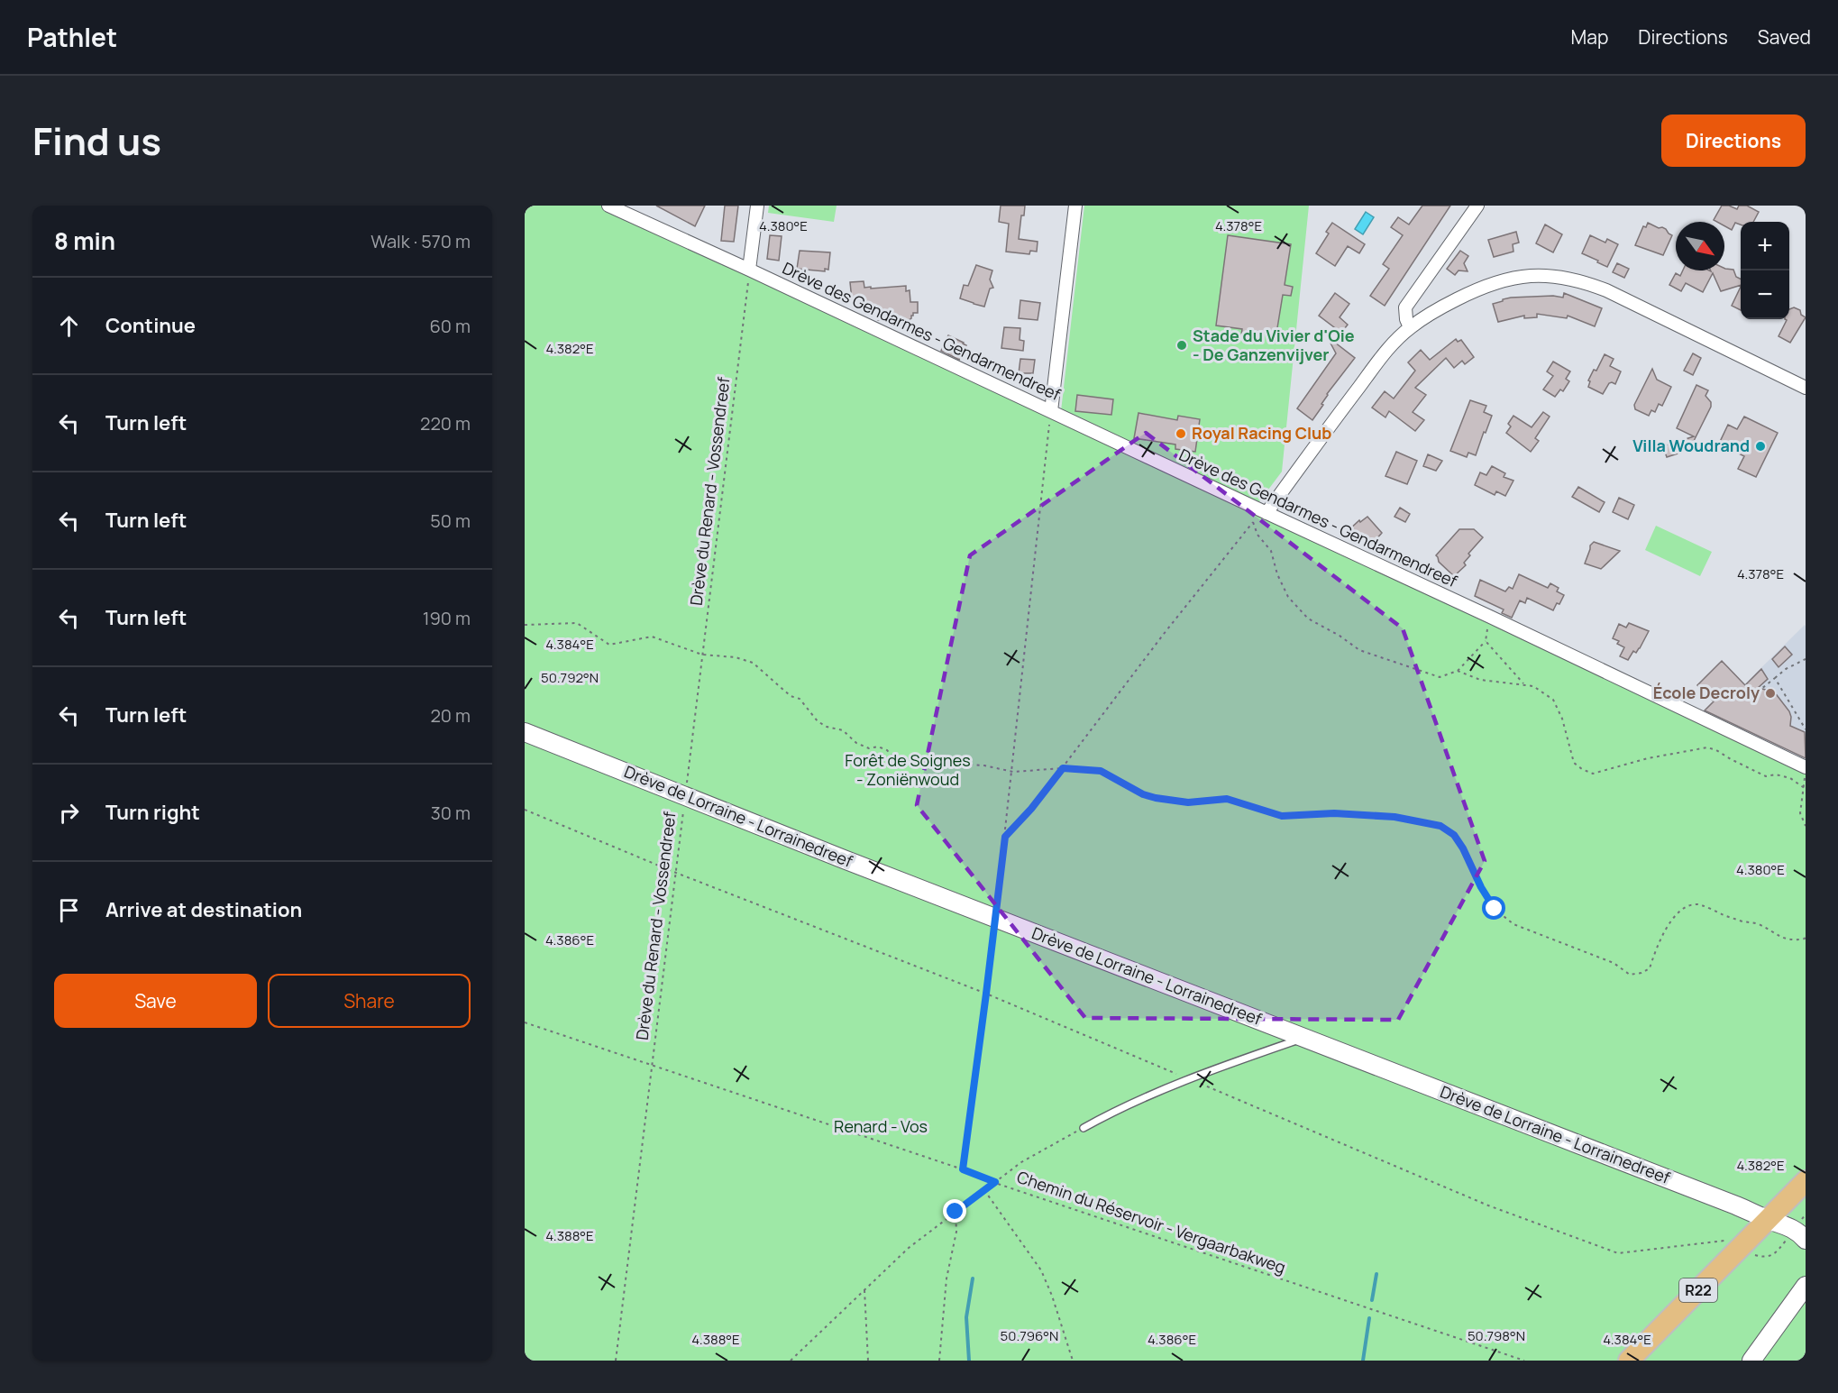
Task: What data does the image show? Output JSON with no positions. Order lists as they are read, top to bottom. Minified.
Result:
{"streets":{"main road":["Drève de Lorraine - Lorrainedreef","R22"],"street":["Drève des Gendarmes - Gendarmendreef"],"path":["Drève du Renard - Vossendreef","Chemin du Réservoir - Vergaarbakweg"]},"crossings":[["Drève des Gendarmes - Gendarmendreef","Drève du Renard - Vossendreef"],["Drève du Renard - Vossendreef","Drève de Lorraine - Lorrainedreef"],["Drève du Renard - Vossendreef","Chemin du Réservoir - Vergaarbakweg"],["Drève de Lorraine - Lorrainedreef","R22"]],"parks":["Forêt de Soignes - Zoniënwoud","Renard - Vos"],"places":["Stade du Vivier d'Oie - De Ganzenvijver","Royal Racing Club","Villa Woudrand","École Decroly"],"north":"bottom right","page":{"header":"Pathlet","nav":["Map","Directions","Saved"],"title":"Find us","buttons":["Directions",["Save","Share"]],"heading":["8 min","Walk · 570 m"],"map_buttons":["+","−"],"list":[["Continue","60 m"],["Turn left","220 m"],["Turn left","50 m"],["Turn left","190 m"],["Turn left","20 m"],["Turn right","30 m"],"Arrive at destination"]},"coordinates":["4.378°E","4.380°E","4.382°E","4.384°E","50.792°N","4.386°E","4.388°E","50.796°N","50.798°N"]}
